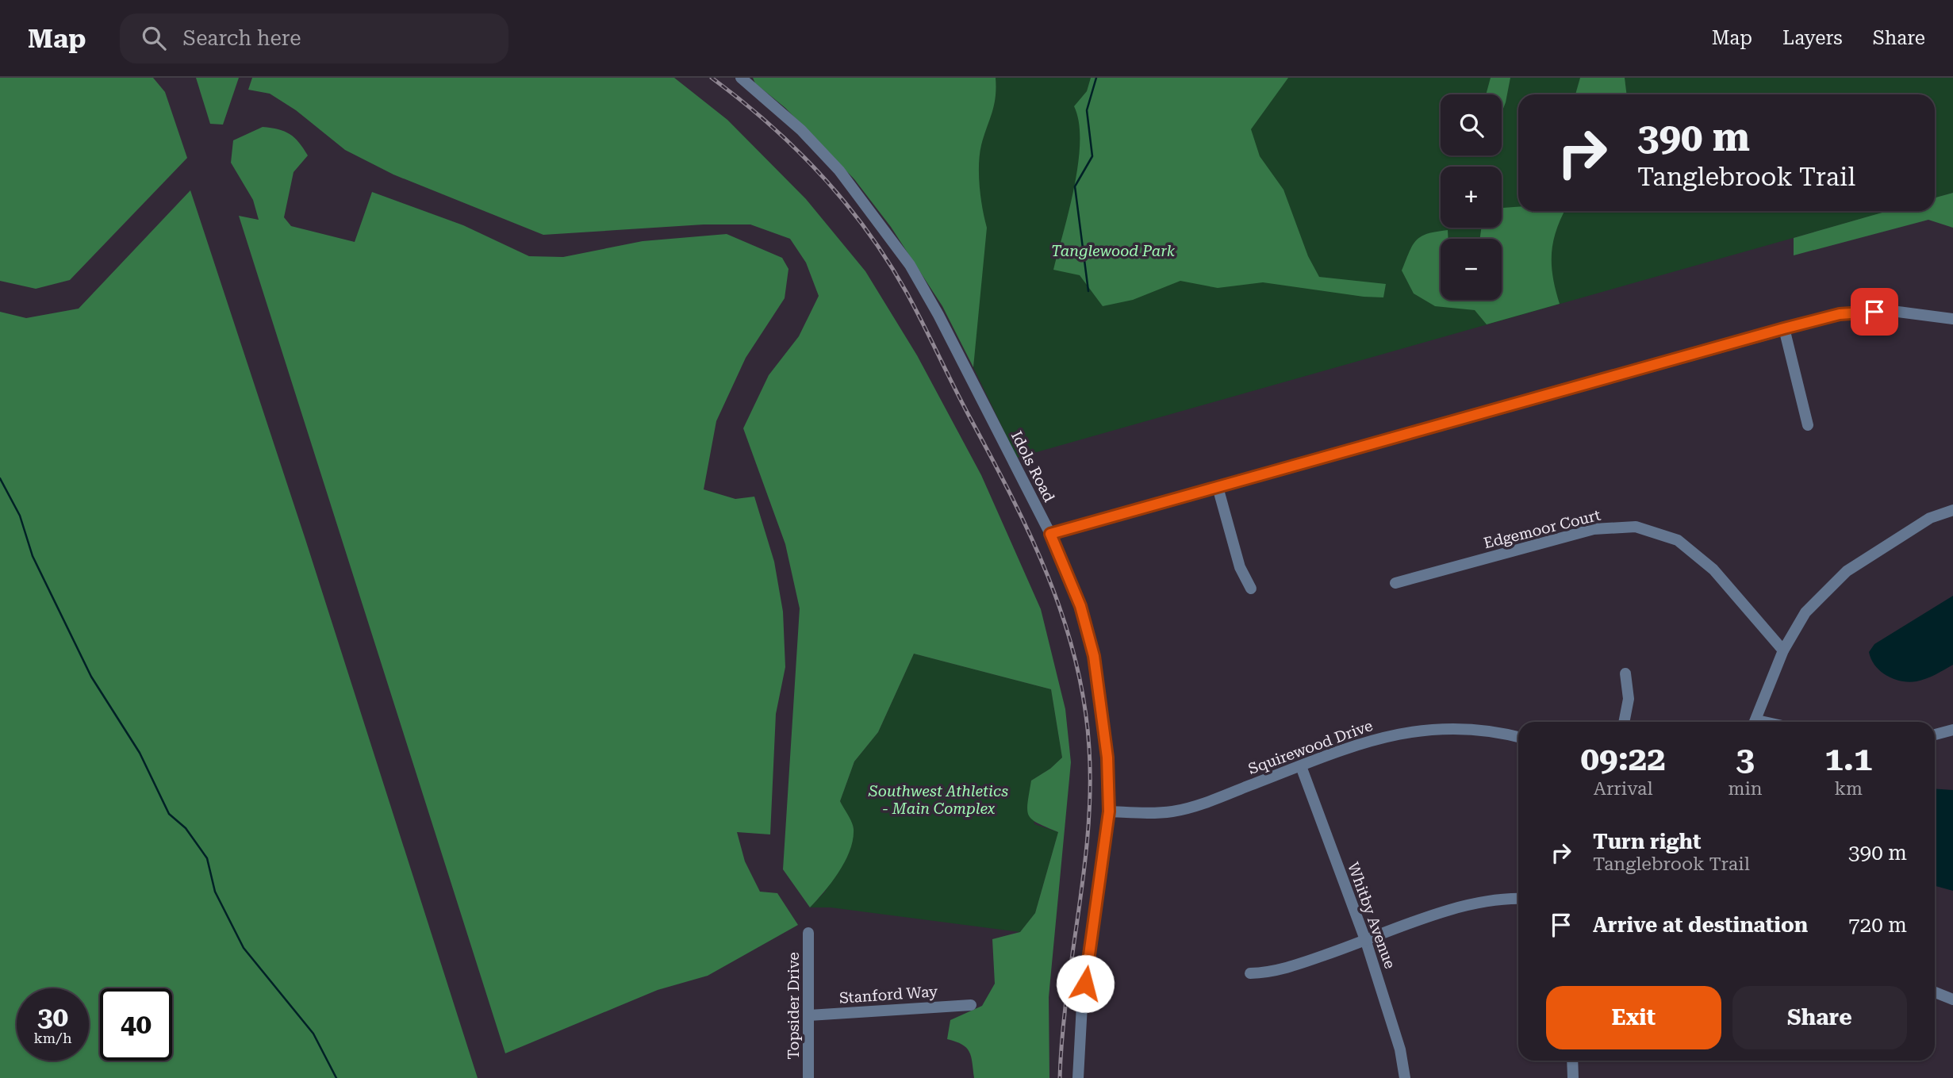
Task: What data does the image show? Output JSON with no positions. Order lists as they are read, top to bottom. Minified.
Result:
{"streets":{"street":["Idols Road","Edgemoor Court","Squirewood Drive","Whitby Avenue","Stanford Way","Topsider Drive"]},"crossings":[["Idols Road","Squirewood Drive"],["Squirewood Drive","Whitby Avenue"],["Stanford Way","Topsider Drive"]],"parks":["Tanglewood Park","Southwest Athletics - Main Complex"],"page":{"header":"Map","search":"Search here","nav":["Map","Layers","Share"],"map_buttons":["+","−"],"turn":["390 m","Tanglebrook Trail"],"eta":["09:22","Arrival","3","min","1.1","km"],"list":[{"name":"Turn right","note":"Tanglebrook Trail","value":"390 m"},{"name":"Arrive at destination","value":"720 m"}],"buttons":["Exit","Share"],"speed":"30 km/h","limit":"40"}}
